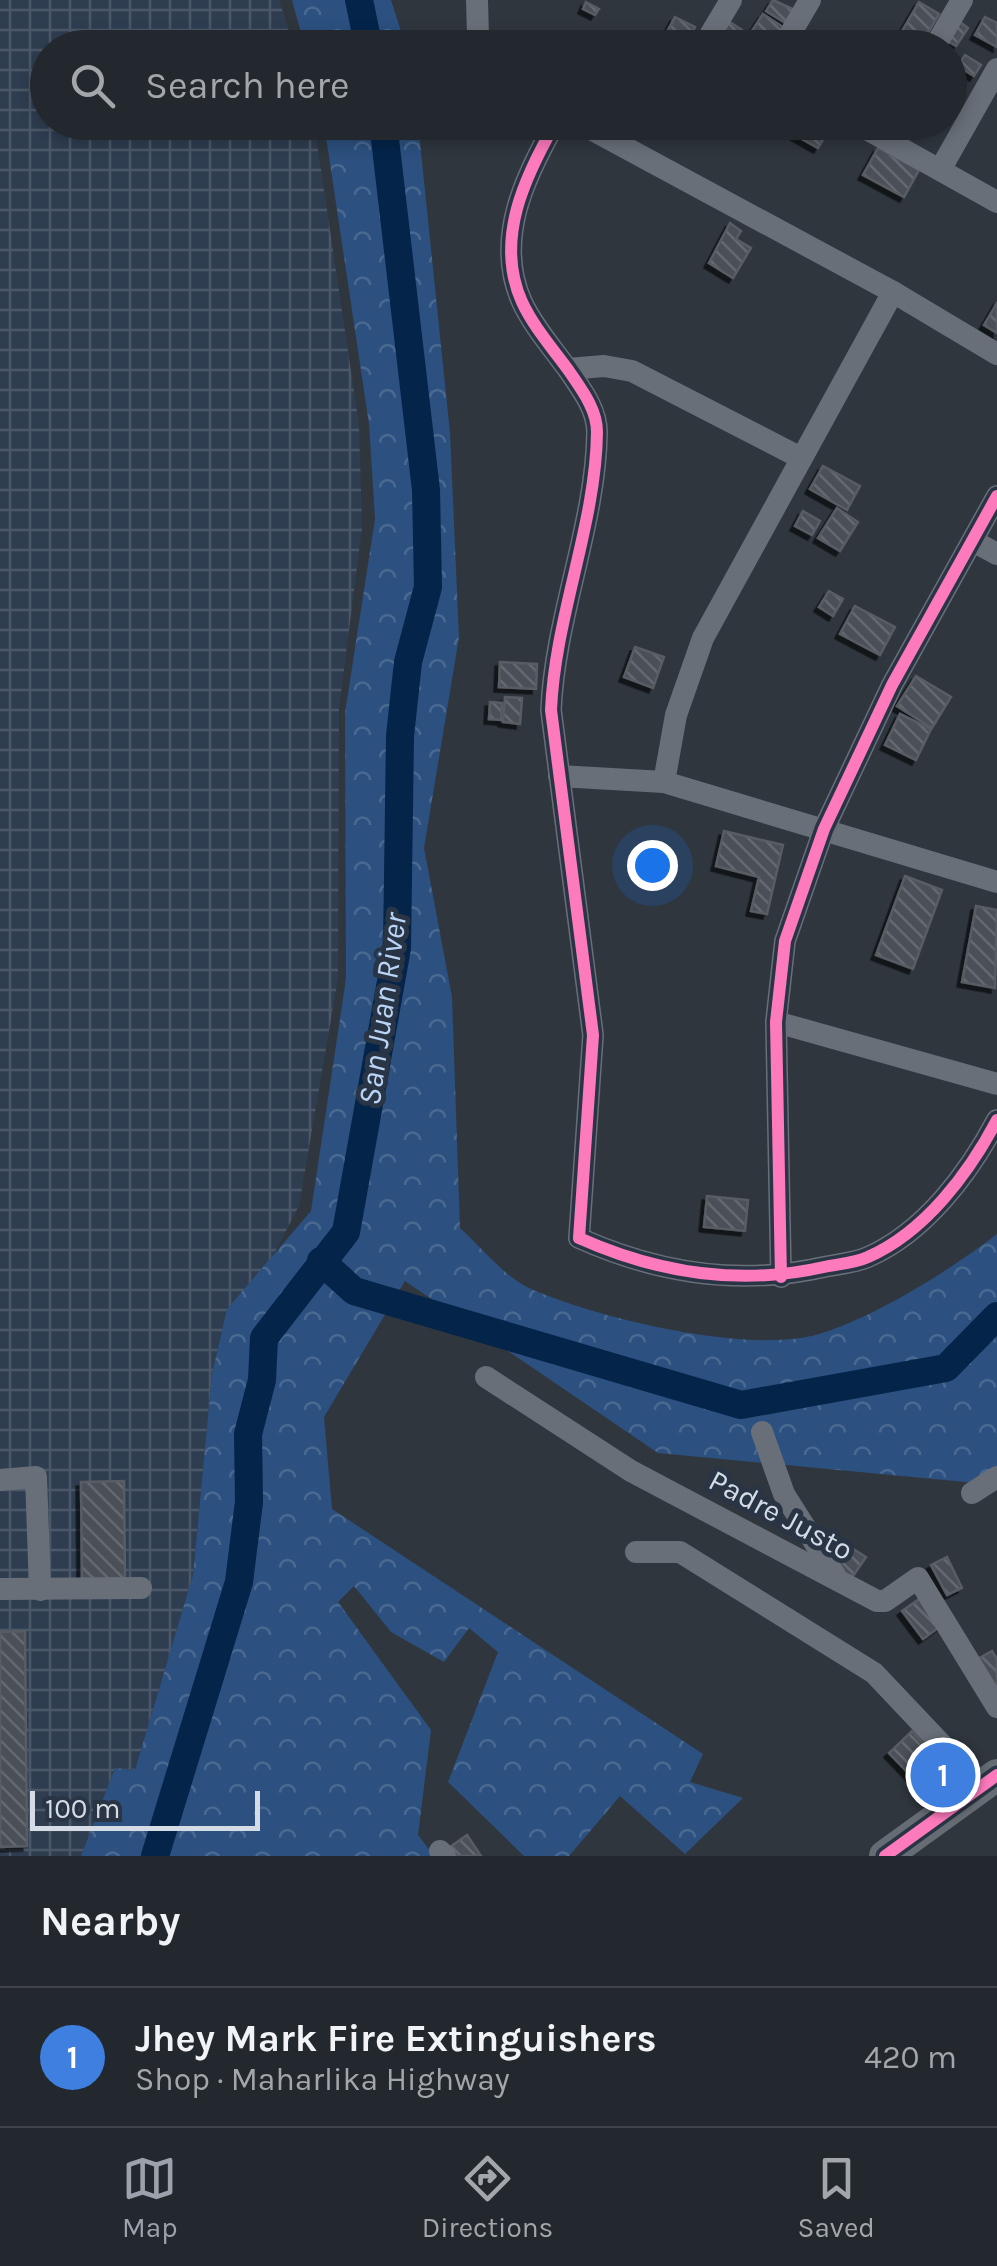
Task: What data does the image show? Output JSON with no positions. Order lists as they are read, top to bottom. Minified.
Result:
{"streets":{"street":["Padre Justo"]},"water":["San Juan River"],"scale_bar":"100 m","page":{"search":"Search here","pins":"1","scale":"100 m","heading":"Nearby","list":[{"mark":"1","name":"Jhey Mark Fire Extinguishers","note":"Shop · Maharlika Highway","value":"420 m"}],"nav":["Map","Directions","Saved"]}}
